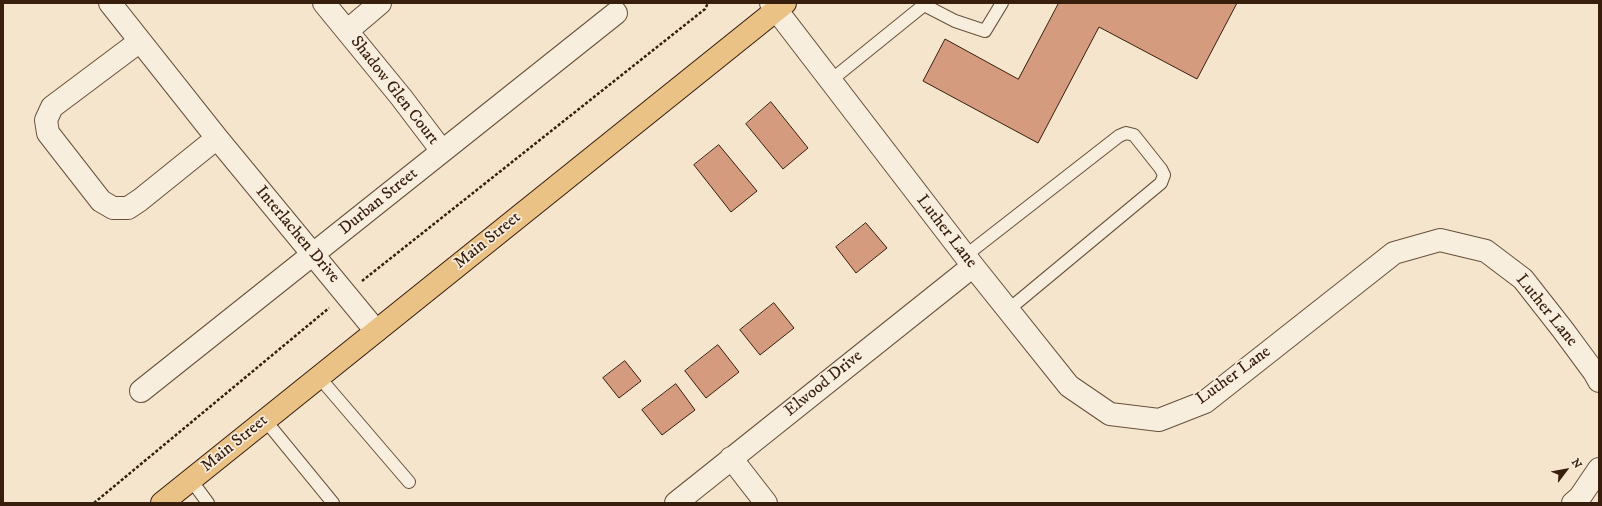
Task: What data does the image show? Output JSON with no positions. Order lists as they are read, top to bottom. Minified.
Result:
{"streets":{"main road":["Main Street"],"street":["Shadow Glen Court","Durban Street","Luther Lane","Interlachen Drive","Elwood Drive"]},"crossings":[["Shadow Glen Court","Durban Street"],["Durban Street","Interlachen Drive"],["Luther Lane","Main Street"],["Luther Lane","Elwood Drive"],["Interlachen Drive","Main Street"]],"north":"top right"}
